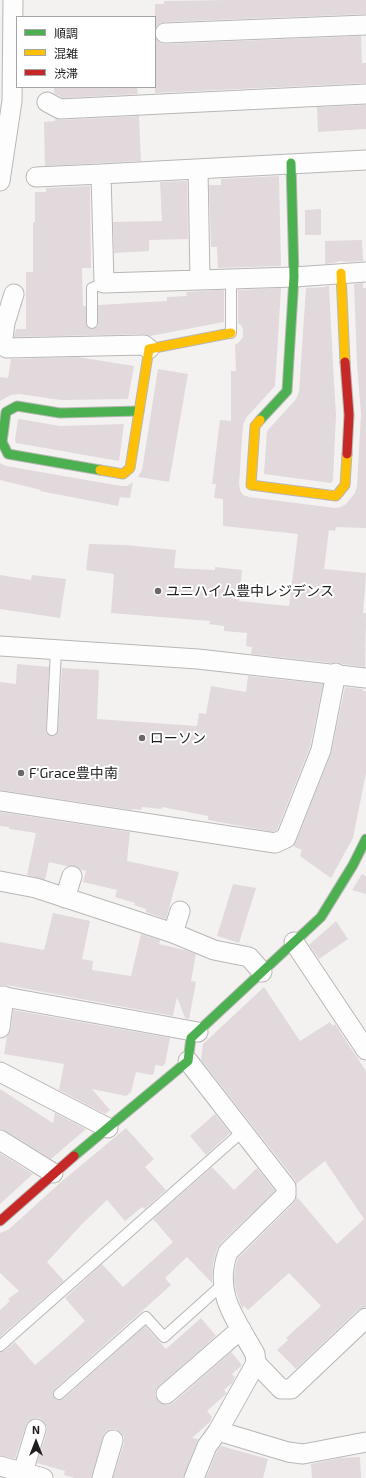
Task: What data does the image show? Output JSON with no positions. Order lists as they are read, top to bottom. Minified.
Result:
{"places":["ユニハイム豊中レジデンス","ローソン","F'Grace豊中南"],"legend":["順調","混雑","渋滞"],"north":"top"}
